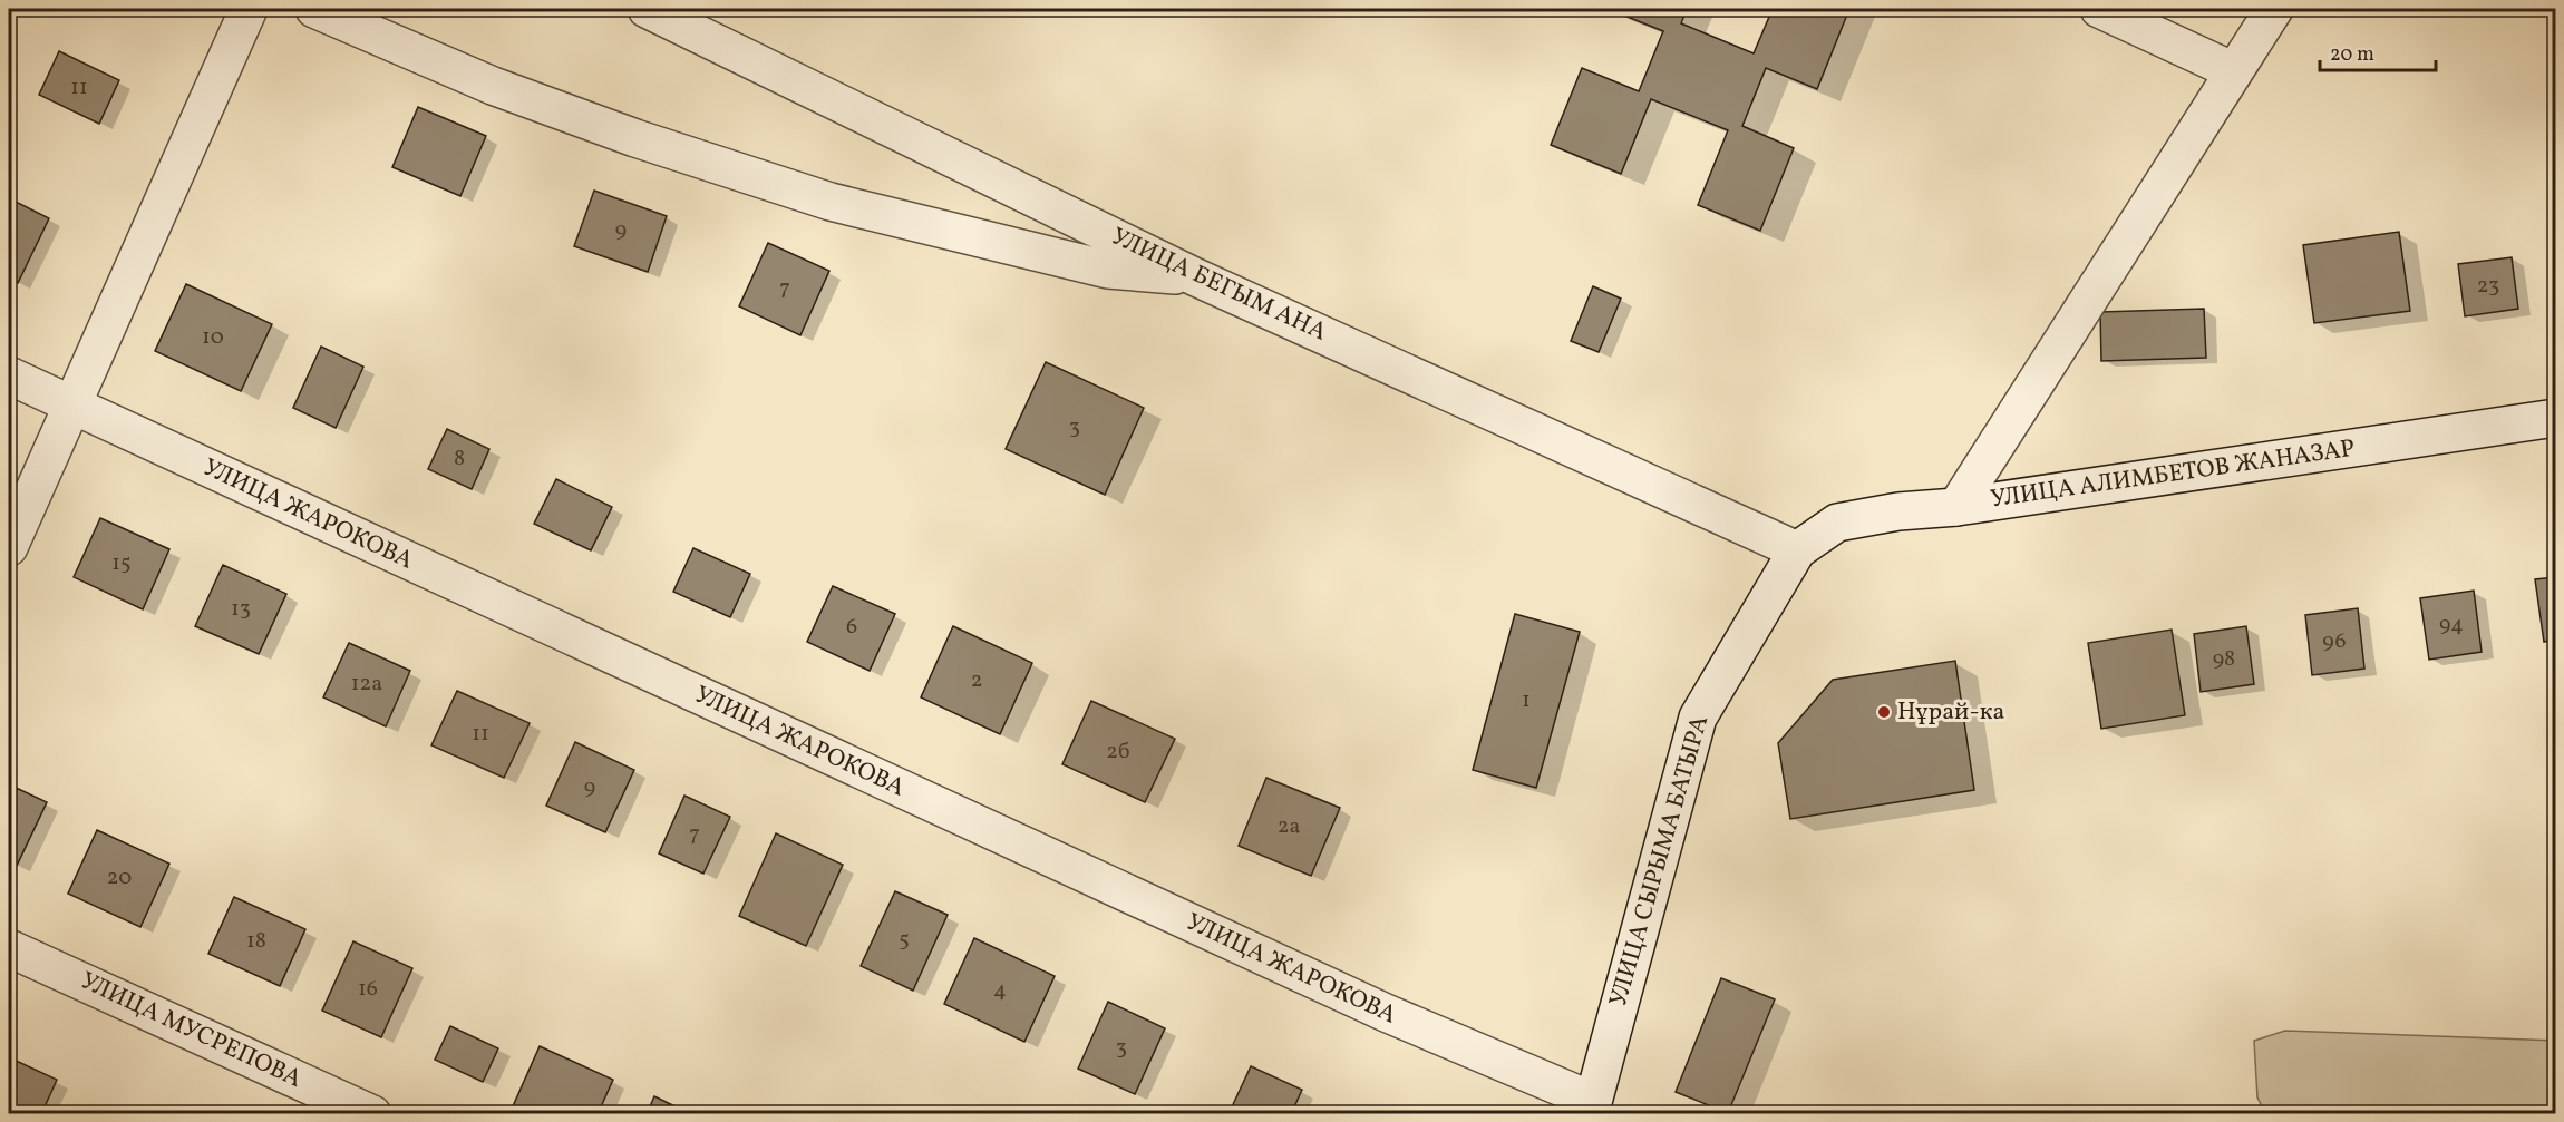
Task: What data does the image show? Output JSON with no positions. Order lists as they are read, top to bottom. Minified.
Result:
{"streets":{"street":["УЛИЦА БЕГЫМ АНА","УЛИЦА АЛИМБЕТОВ ЖАНАЗАР","УЛИЦА ЖАРОКОВА","УЛИЦА СЫРЫМА БАТЫРА","УЛИЦА МУСРЕПОВА"]},"crossings":[["УЛИЦА БЕГЫМ АНА","УЛИЦА АЛИМБЕТОВ ЖАНАЗАР"],["УЛИЦА БЕГЫМ АНА","УЛИЦА СЫРЫМА БАТЫРА"],["УЛИЦА АЛИМБЕТОВ ЖАНАЗАР","УЛИЦА СЫРЫМА БАТЫРА"],["УЛИЦА ЖАРОКОВА","УЛИЦА СЫРЫМА БАТЫРА"]],"places":["Нұрай-ка"],"house_numbers":["11","9","23","7","10","3","8","15","13","94","6","96","98","2","12а","1","11","2б","9","2а","7","20","5","18","16","4","3"],"scale_bar":"20 m"}
